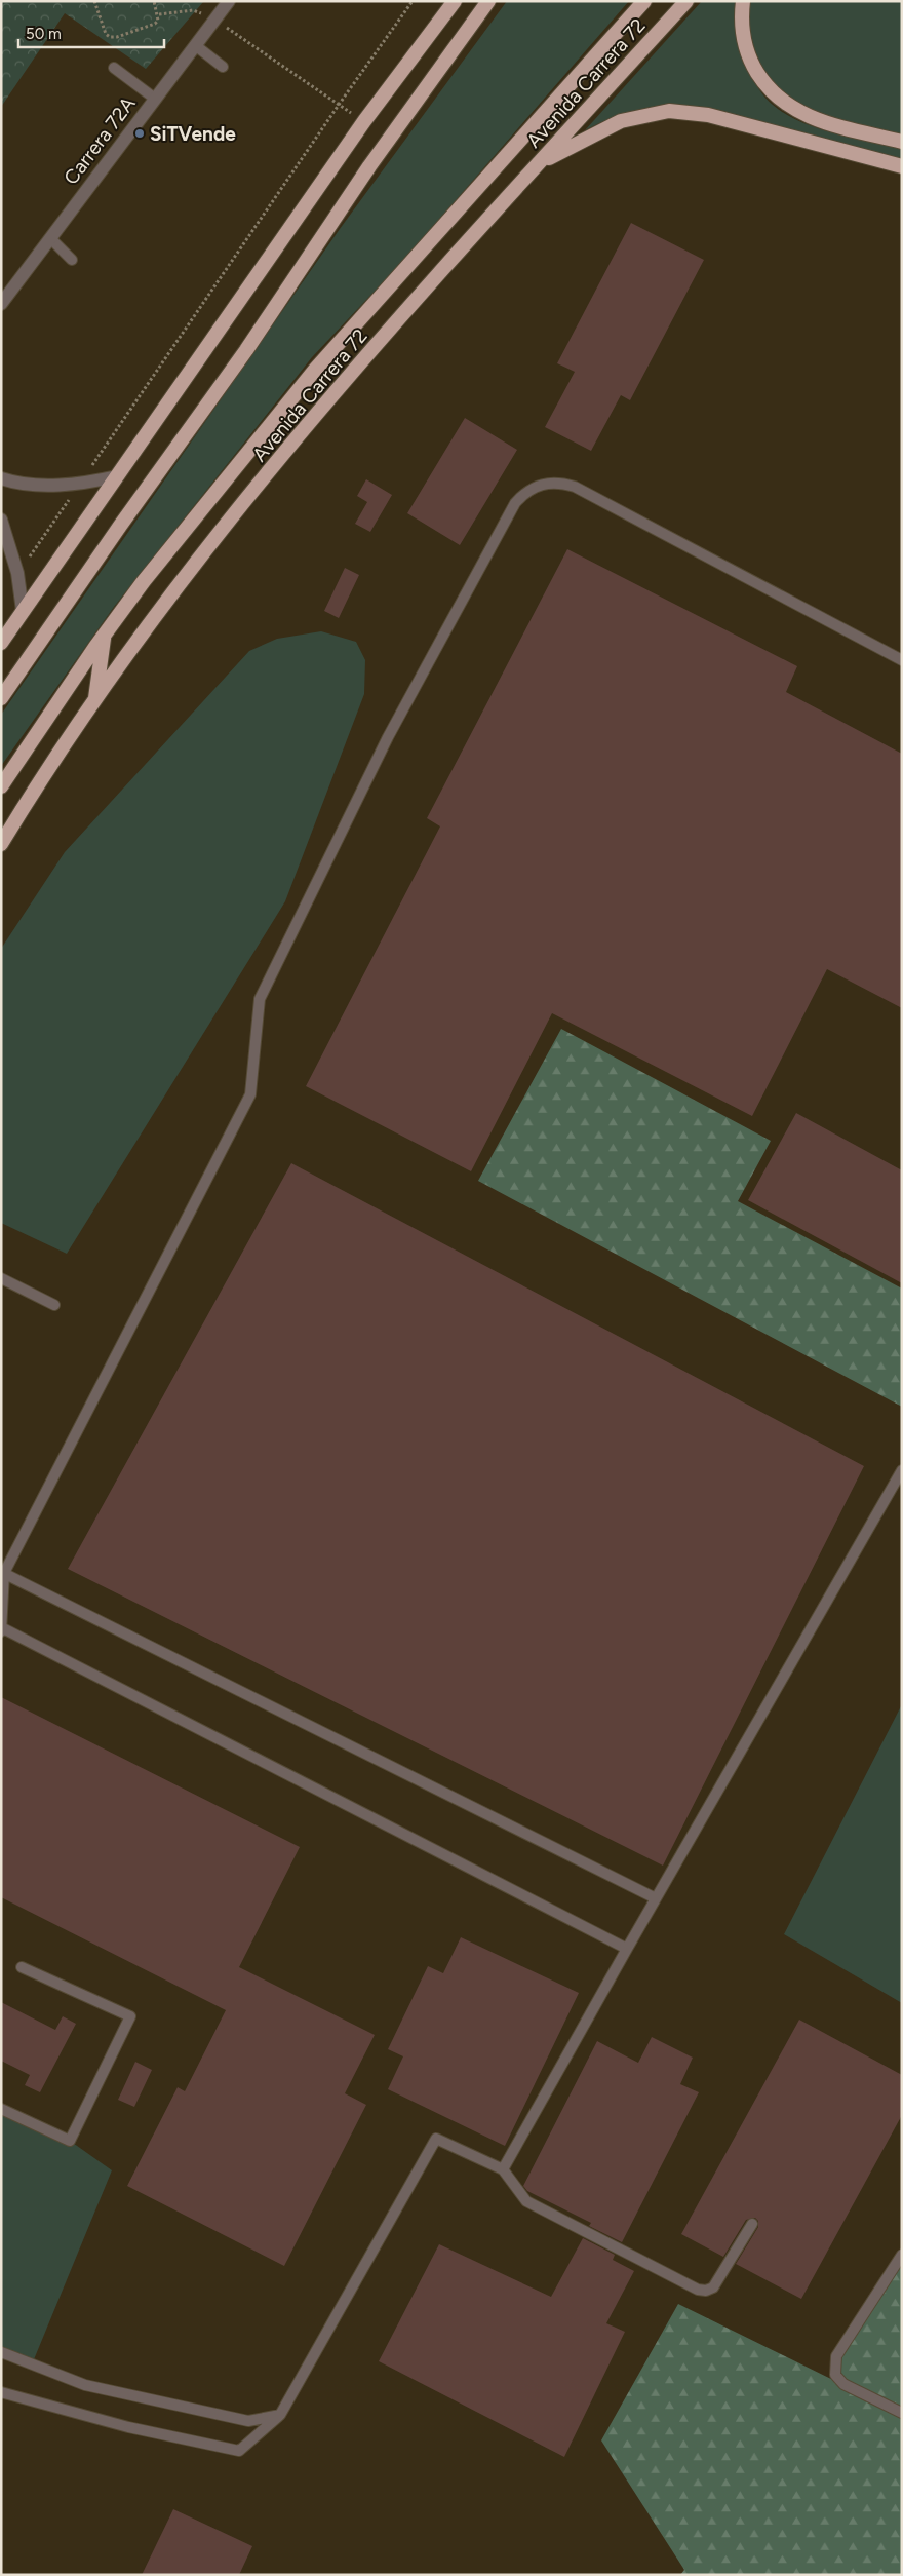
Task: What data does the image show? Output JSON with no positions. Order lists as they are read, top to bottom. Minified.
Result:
{"streets":{"highway":["Avenida Carrera 72"],"street":["Carrera 72A"]},"places":["SiTVende"],"scale_bar":"50 m"}
